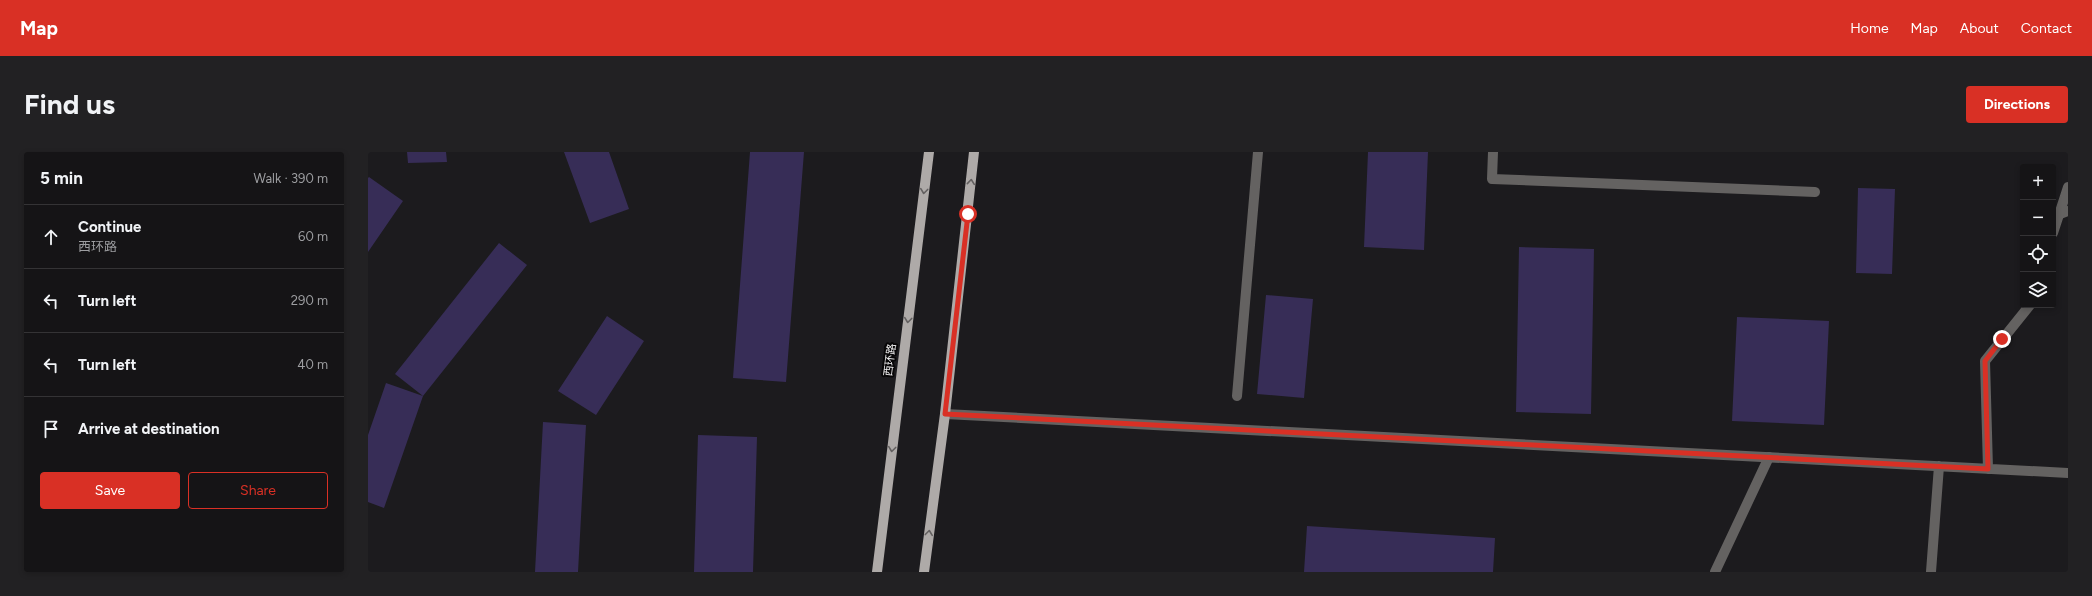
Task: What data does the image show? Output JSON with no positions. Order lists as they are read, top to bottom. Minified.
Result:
{"streets":{"main road":["西环路"]},"page":{"header":"Map","nav":["Home","Map","About","Contact"],"buttons":["Directions",["Save","Share"]],"title":"Find us","heading":["5 min","Walk · 390 m"],"map_buttons":["+","−"],"list":[["Continue","西环路","60 m"],["Turn left","290 m"],["Turn left","40 m"],"Arrive at destination"]}}
